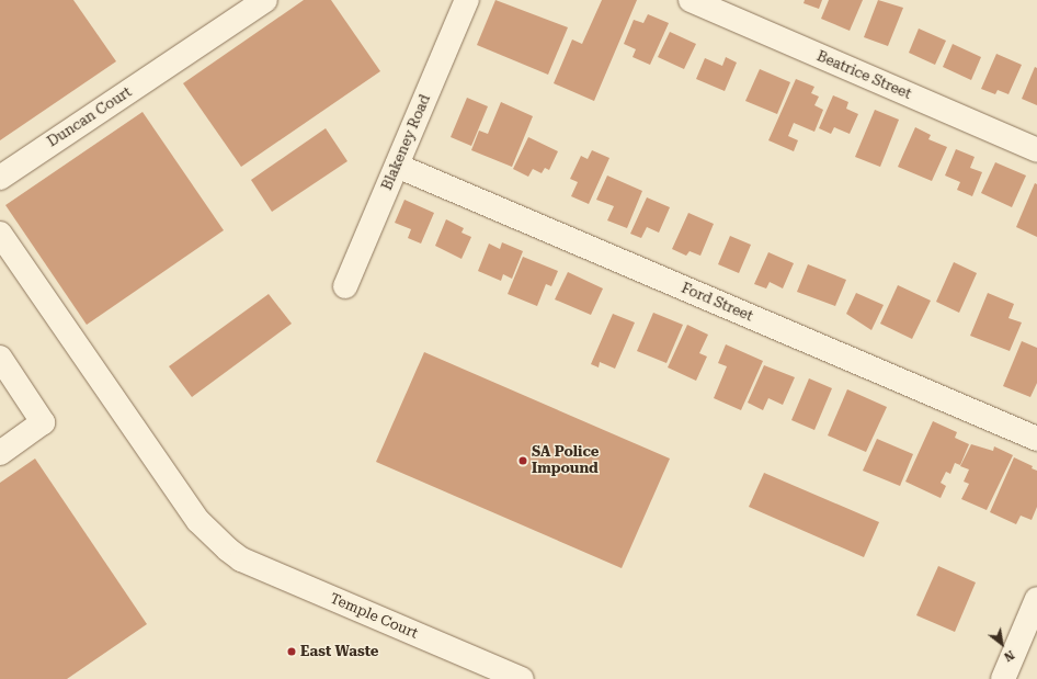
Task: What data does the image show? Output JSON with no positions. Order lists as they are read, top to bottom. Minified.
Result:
{"streets":{"street":["Beatrice Street","Duncan Court","Blakeney Road","Ford Street","Temple Court"]},"crossings":[["Blakeney Road","Ford Street"]],"places":["SA Police Impound","East Waste"],"north":"bottom right"}
